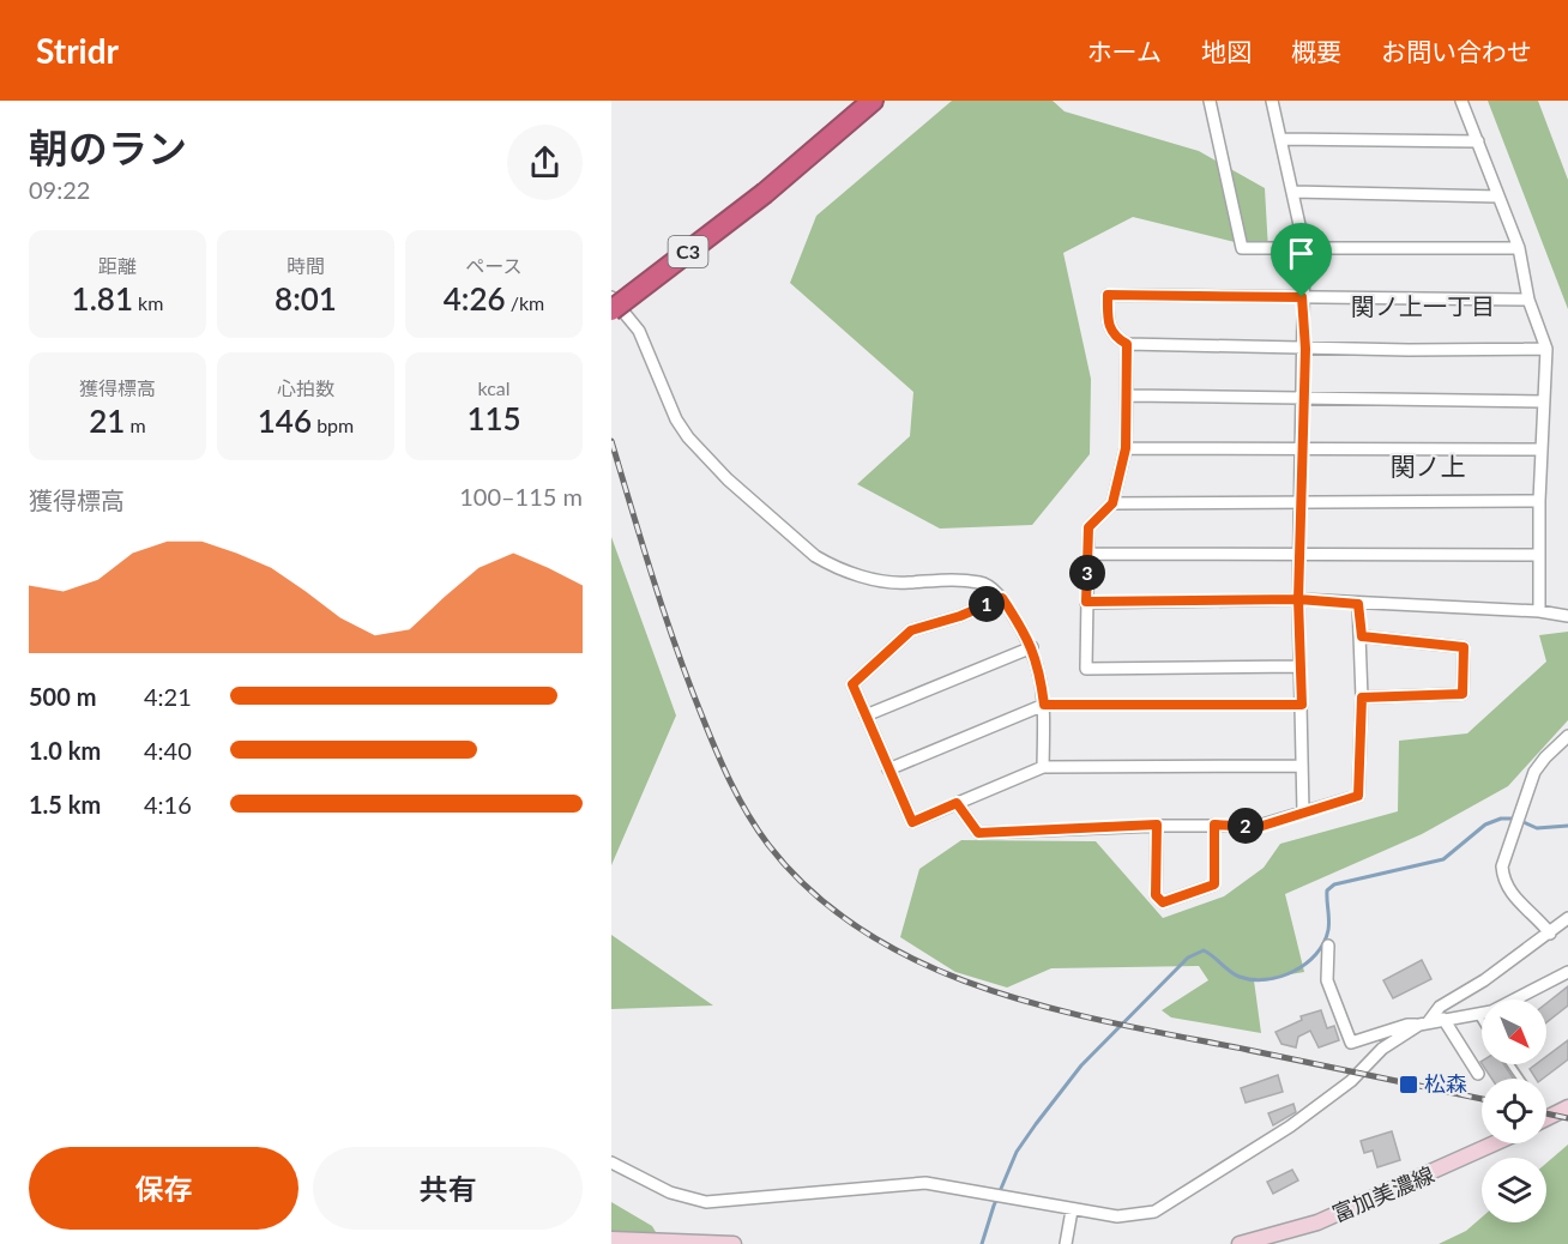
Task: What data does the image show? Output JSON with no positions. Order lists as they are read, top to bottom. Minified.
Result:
{"streets":{"highway":["C3"],"main road":["富加美濃線"]},"districts":["関ノ上一丁目","関ノ上"],"places":{"transit":["松森"]},"north":"bottom right","page":{"header":"Stridr","nav":["ホーム","地図","概要","お問い合わせ"],"heading":["朝のラン","09:22"],"stats":[["距離","1.81 km"],["時間","8:01"],["ペース","4:26 /km"],["獲得標高","21 m"],["心拍数","146 bpm"],["kcal","115"]],"chart":["獲得標高","100–115 m"],"pins":["3","1","2"],"list":[{"name":"500 m","note":"4:21"},{"name":"1.0 km","note":"4:40"},{"name":"1.5 km","note":"4:16"}],"buttons":["保存","共有"]}}
